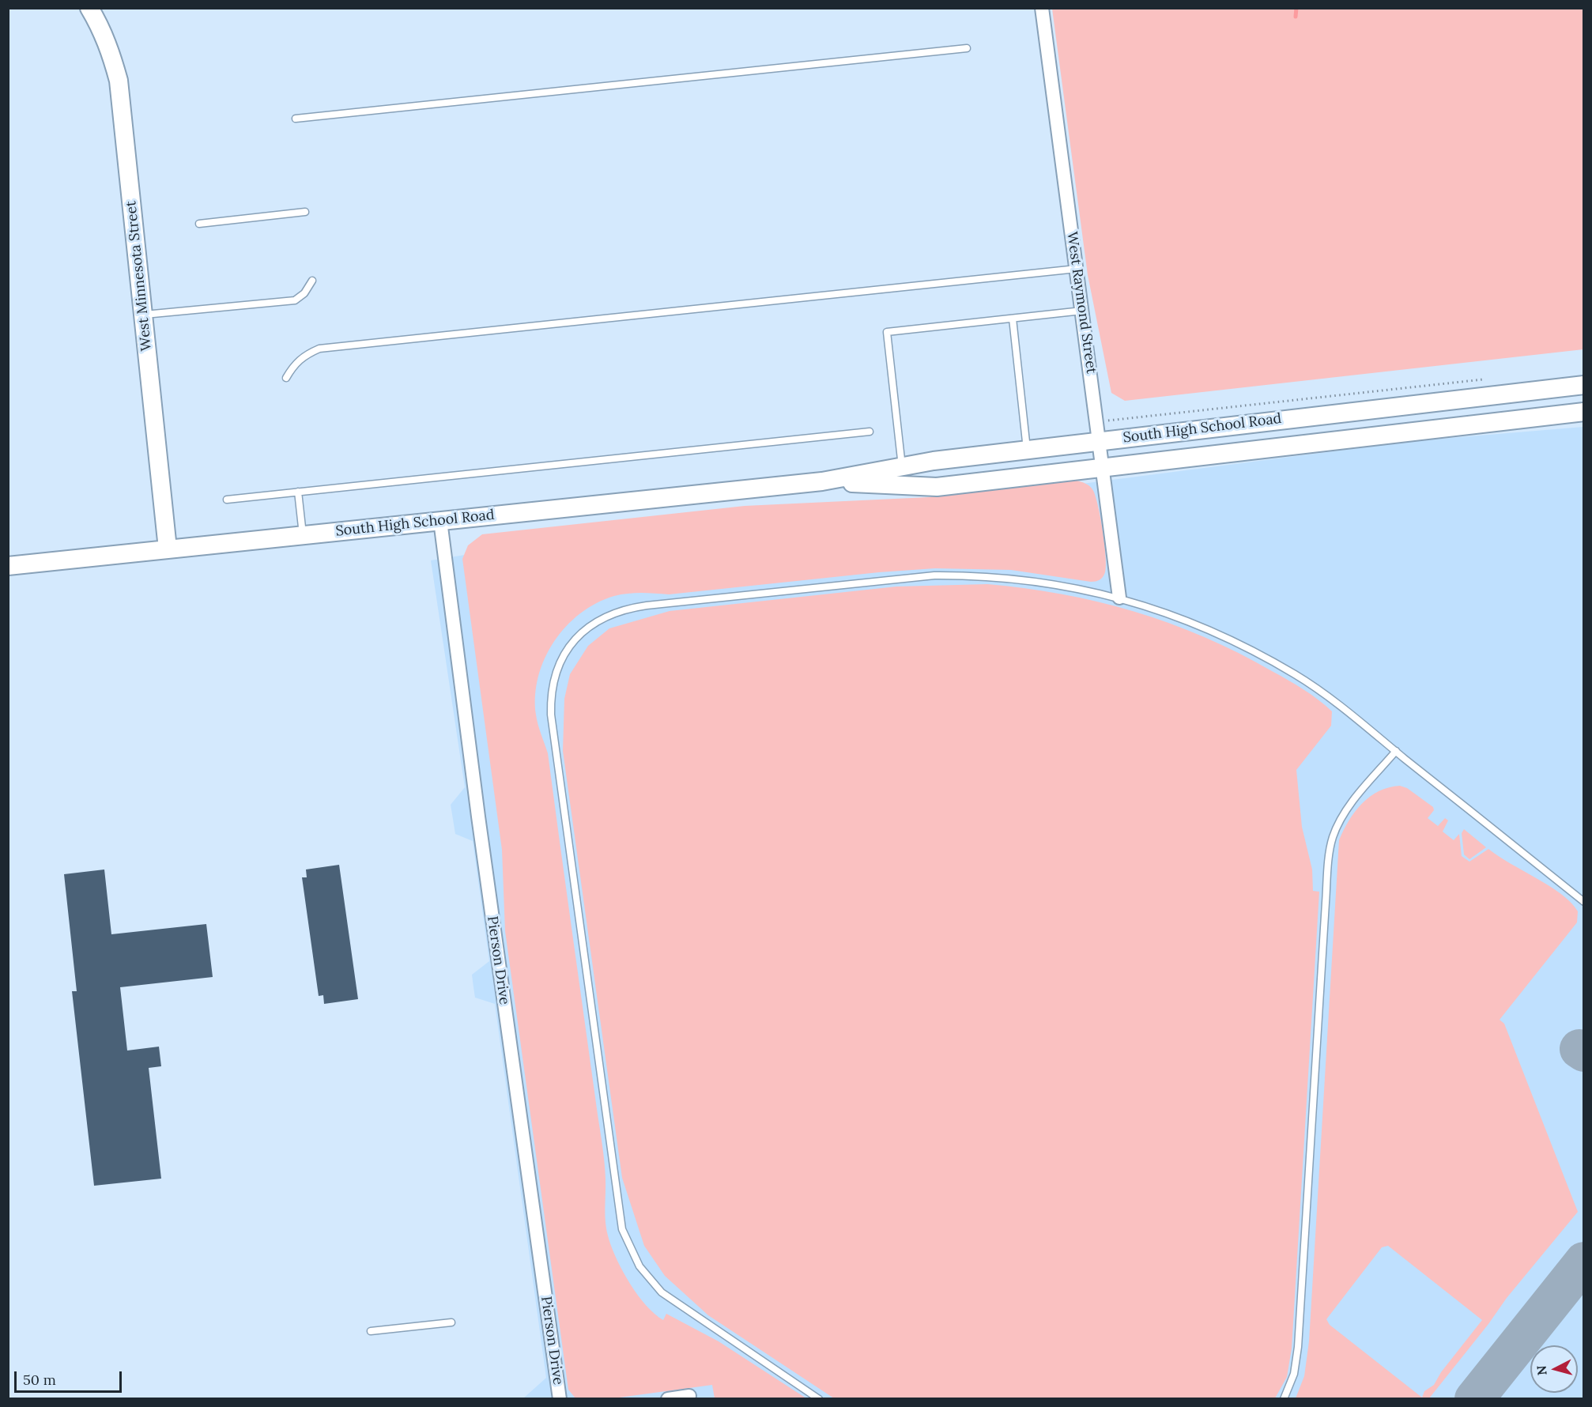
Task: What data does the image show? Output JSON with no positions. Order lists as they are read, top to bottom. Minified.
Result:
{"streets":{"street":["West Minnesota Street","West Raymond Street","South High School Road","Pierson Drive"]},"crossings":[["West Minnesota Street","South High School Road"],["West Raymond Street","South High School Road"],["South High School Road","Pierson Drive"]],"scale_bar":"50 m","north":"left"}
